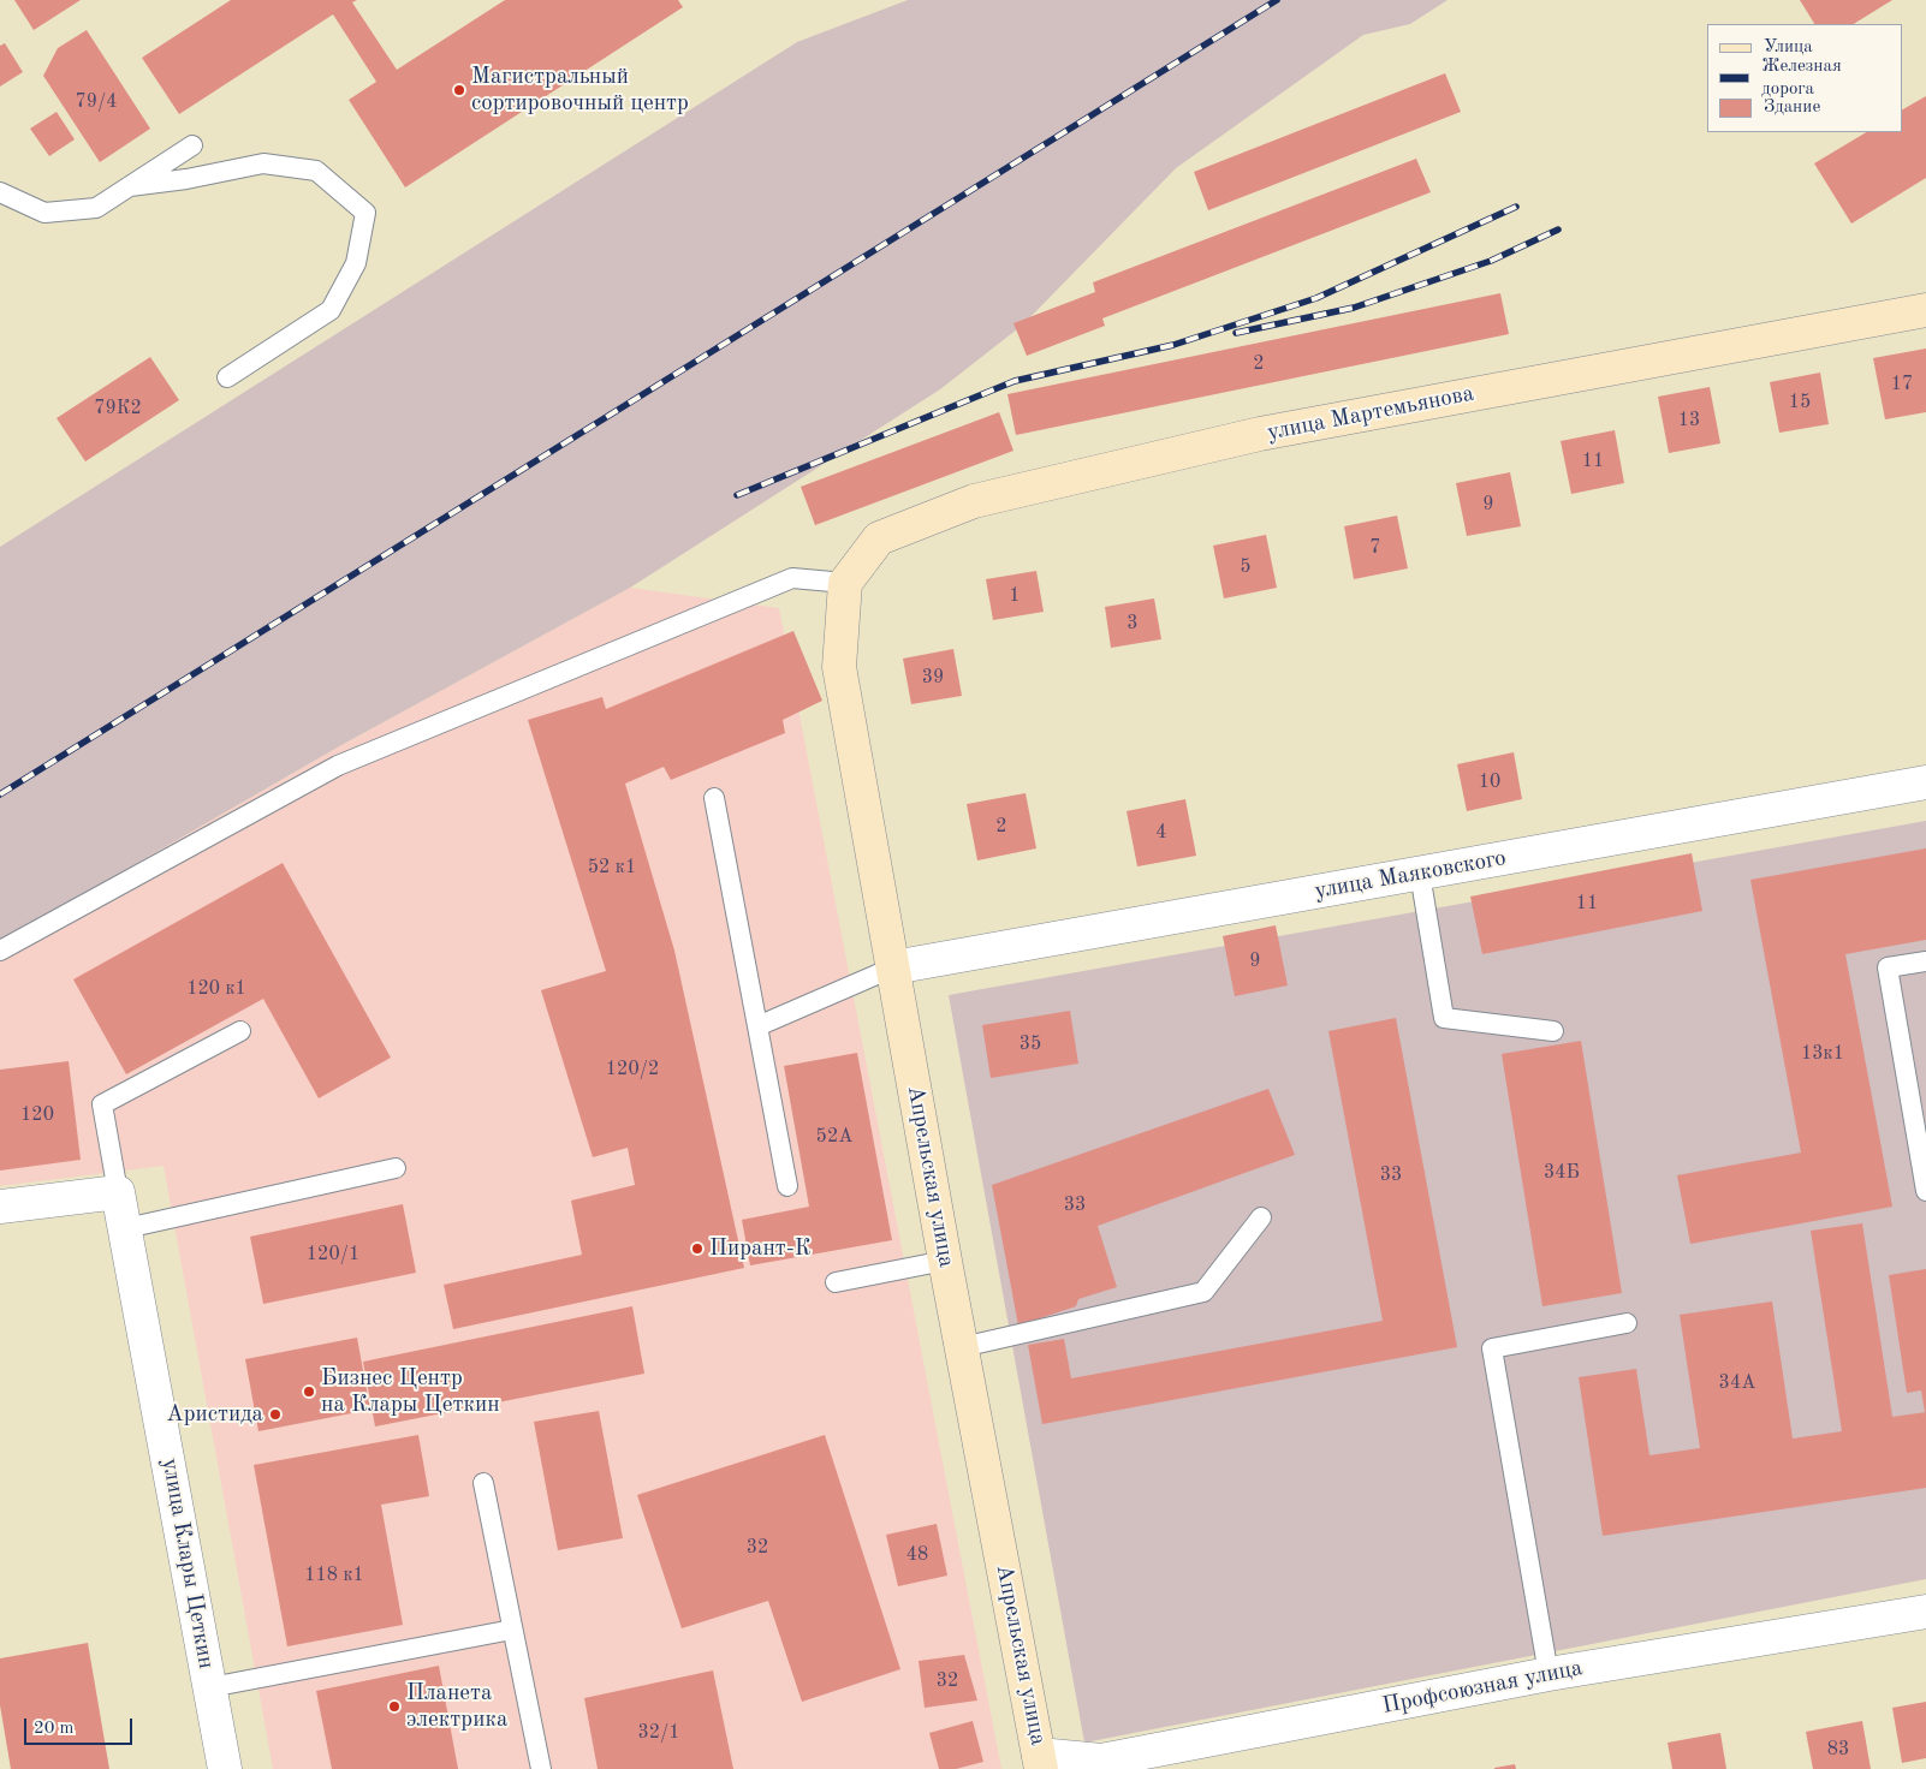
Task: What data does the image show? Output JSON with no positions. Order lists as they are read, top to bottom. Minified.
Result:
{"streets":{"street":["улица Мартемьянова","улица Маяковского","Апрельская улица","улица Клары Цеткин","Профсоюзная улица"]},"crossings":[["улица Мартемьянова","Апрельская улица"],["улица Маяковского","Апрельская улица"],["Апрельская улица","Профсоюзная улица"]],"places":["Магистральный сортировочный центр","Пирант-К","Бизнес Центр на Клары Цеткин","Аристида","Планета электрика"],"house_numbers":["79/4","2","17","15","79К2","13","11","9","7","5","1","3","39","10","2","4","52 к1","11","9","120 к1","35","13к1","120/2","120","52А","34Б","33","33","120/1","34А","32","48","118 к1","32","32/1","83"],"legend":["Улица","Железная дорога","Здание"],"scale_bar":"20 m"}
